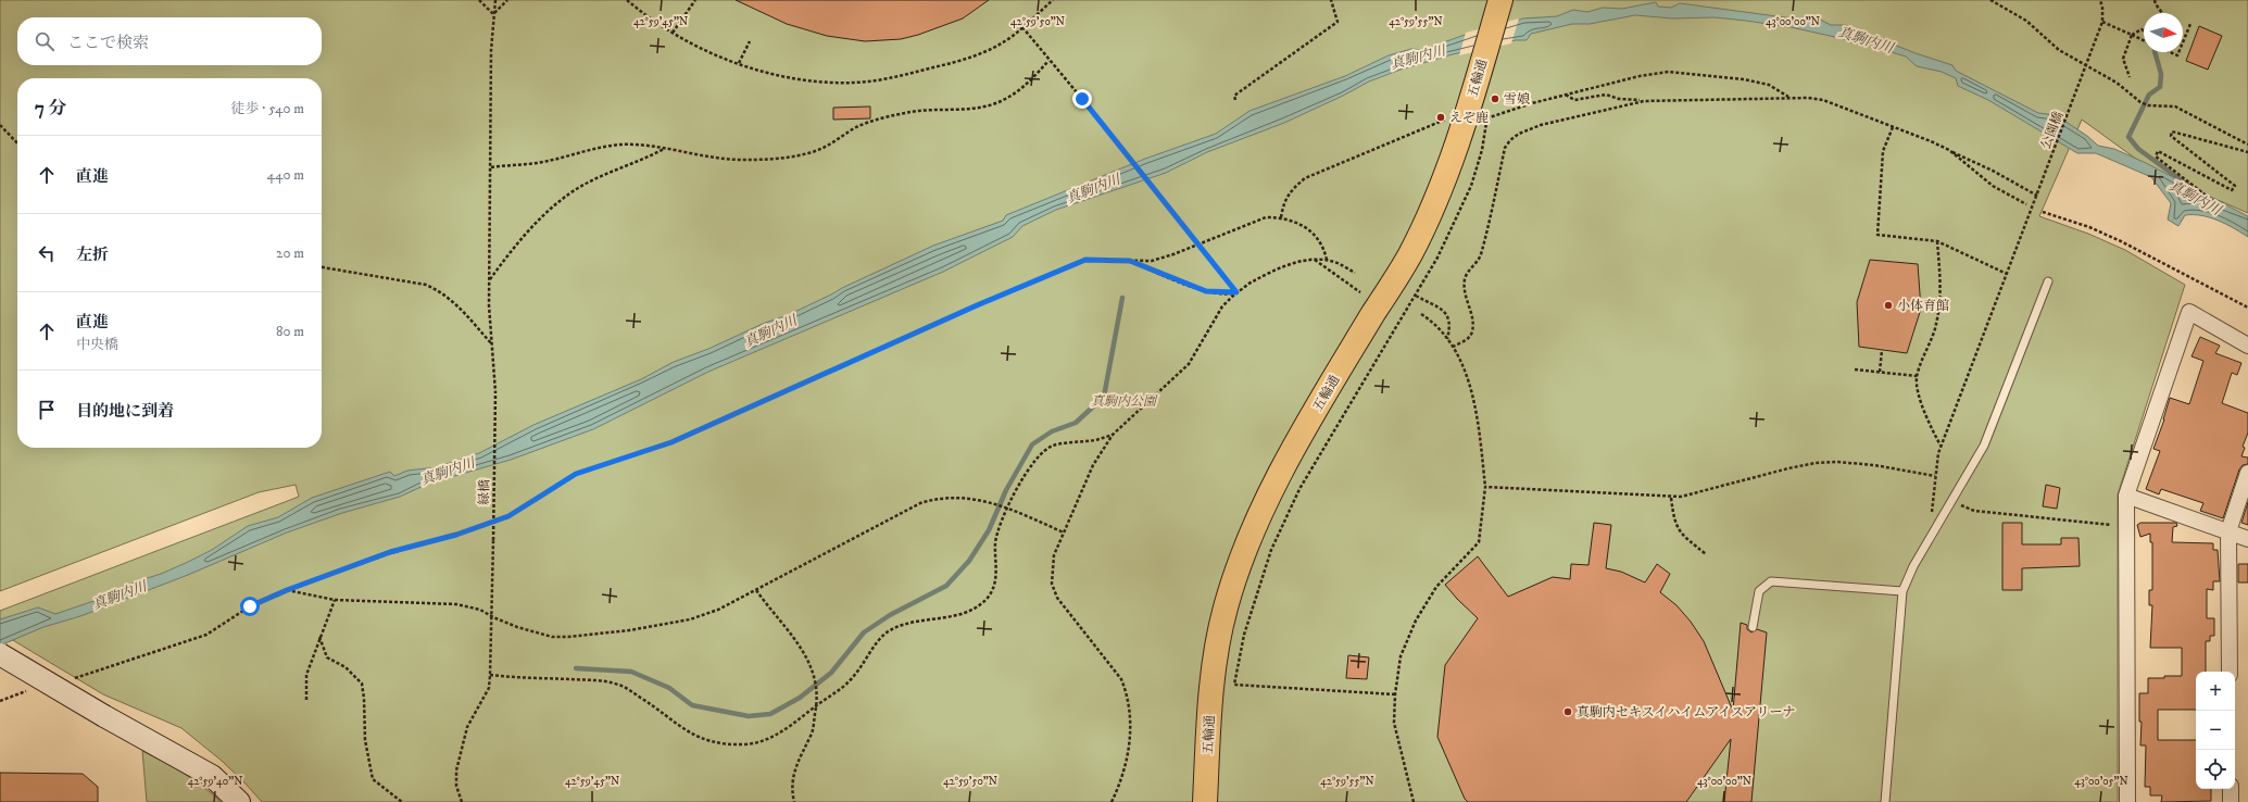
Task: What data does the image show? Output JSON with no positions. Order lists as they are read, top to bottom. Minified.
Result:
{"streets":{"main road":["五輪通"],"path":["公園橋","緑橋"]},"water":["真駒内川"],"parks":["真駒内公園"],"places":["雪娘","えぞ鹿","小体育館","真駒内セキスイハイムアイスアリーナ"],"north":"right","page":{"search":"ここで検索","heading":["7 分","徒歩 · 540 m"],"list":[["直進","440 m"],["左折","20 m"],["直進","中央橋","80 m"],"目的地に到着"],"map_buttons":["+","−"]},"coordinates":["42°59'45\"N","42°59'50\"N","42°59'55\"N","43°00'00\"N","42°59'40\"N","43°00'05\"N"]}
